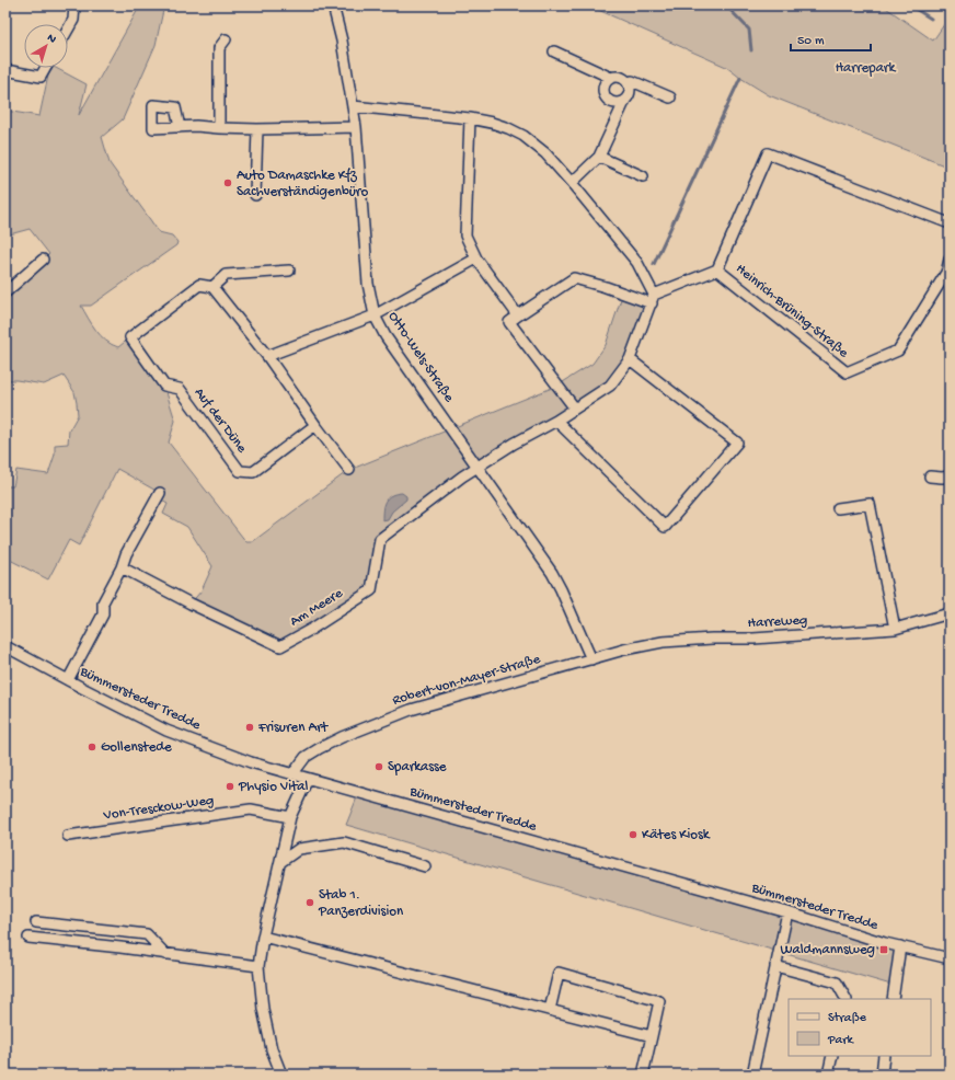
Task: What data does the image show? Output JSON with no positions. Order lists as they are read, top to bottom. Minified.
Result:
{"streets":{"street":["Heinrich-Brüning-Straße","Otto-Wels-Straße","Auf der Düne","Am Meere","Harreweg","Robert-von-Mayer-Straße","Bümmersteder Tredde","Von-Tresckow-Weg"]},"crossings":[["Otto-Wels-Straße","Am Meere"],["Otto-Wels-Straße","Robert-von-Mayer-Straße"],["Harreweg","Robert-von-Mayer-Straße"],["Robert-von-Mayer-Straße","Bümmersteder Tredde"]],"parks":["Harrepark"],"places":{"other":["Auto Damaschke Kfz Sachverständigenbüro","Frisuren Art","Gollenstede","Sparkasse","Physio Vital","Kätes Kiosk","Stab 1. Panzerdivision"],"transit":["Waldmannsweg"]},"legend":["Straße","Park"],"scale_bar":"50 m","north":"top right"}
